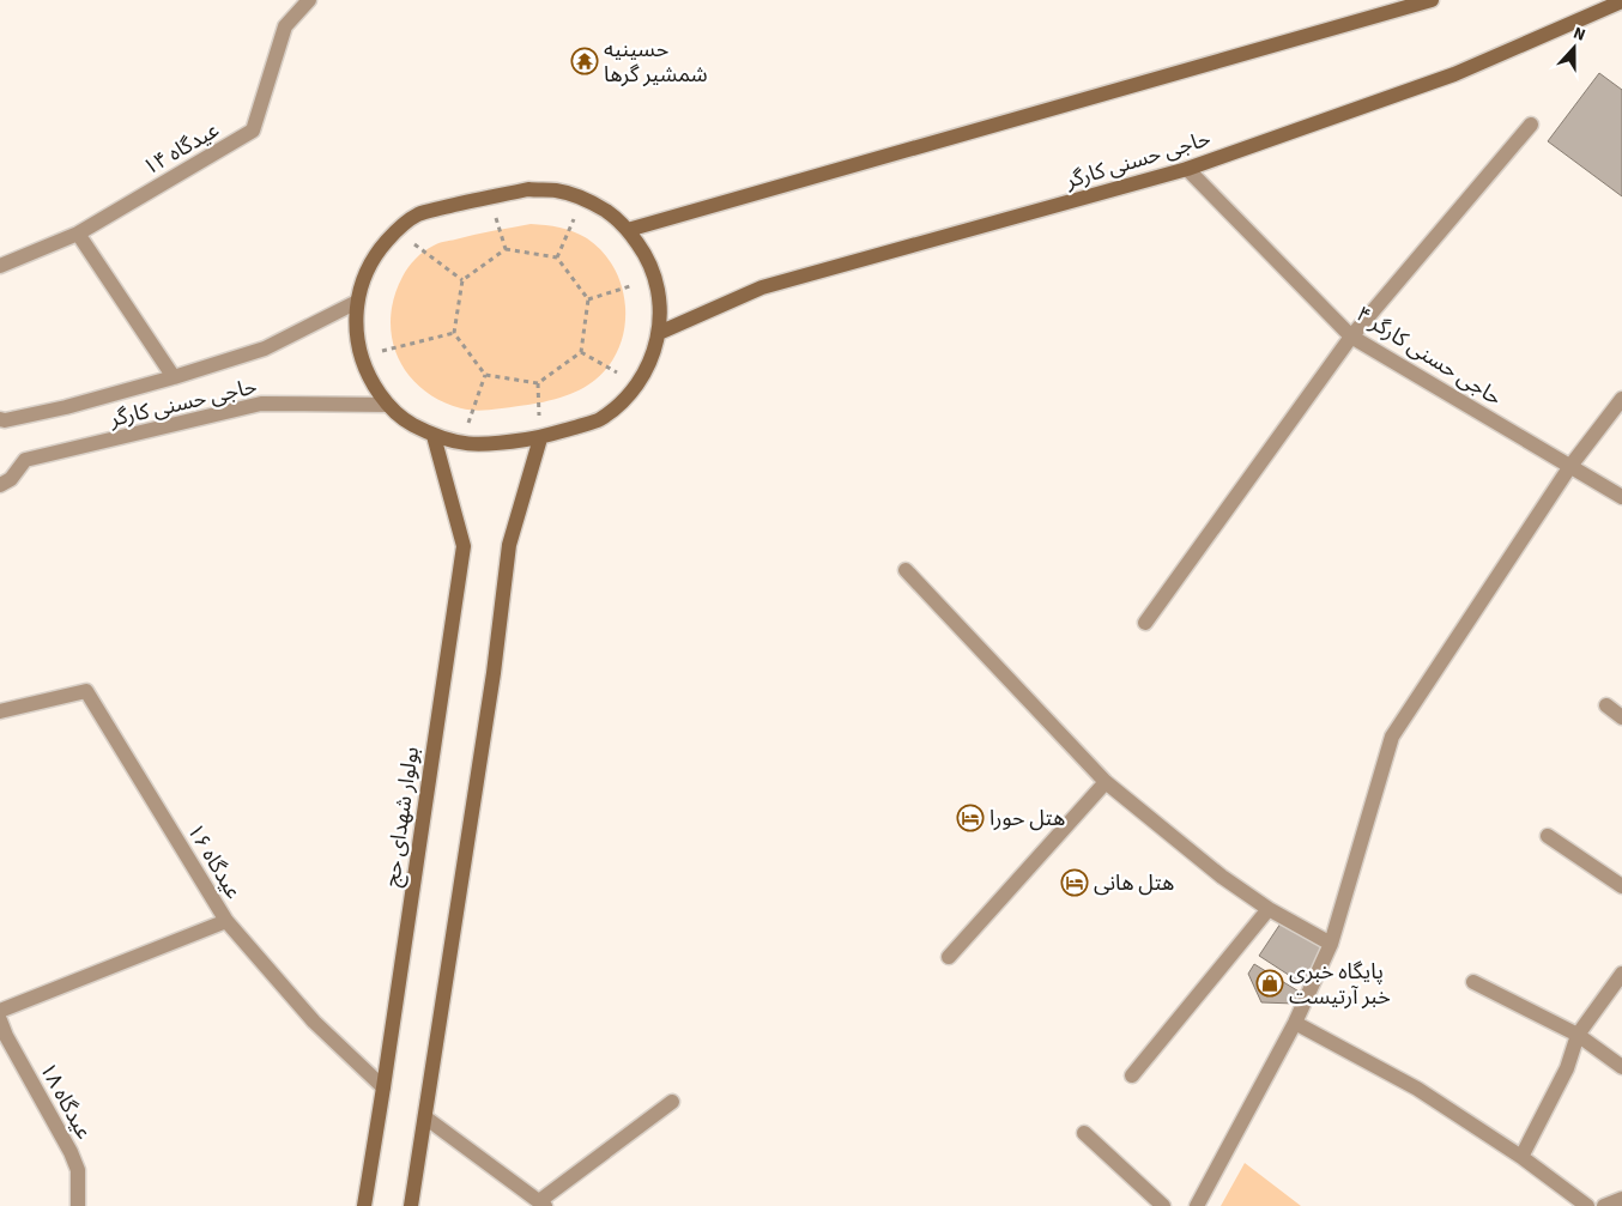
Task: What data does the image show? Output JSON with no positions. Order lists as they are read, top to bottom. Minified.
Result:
{"streets":{"street":["عیدگاه ۱۴","حاجی حسنی کارگر","حاجی حسنی کارگر ۴","بولوار شهدای حج","عیدگاه ۱۶","عیدگاه ۱۸"]},"crossings":[["حاجی حسنی کارگر","حاجی حسنی کارگر ۴"]],"places":{"temple":["حسینیه شمشیر گرها"],"hotel":["هتل حورا","هتل هانی"],"shop":["پایگاه خبری خبر آرتیست"]},"north":"top"}
